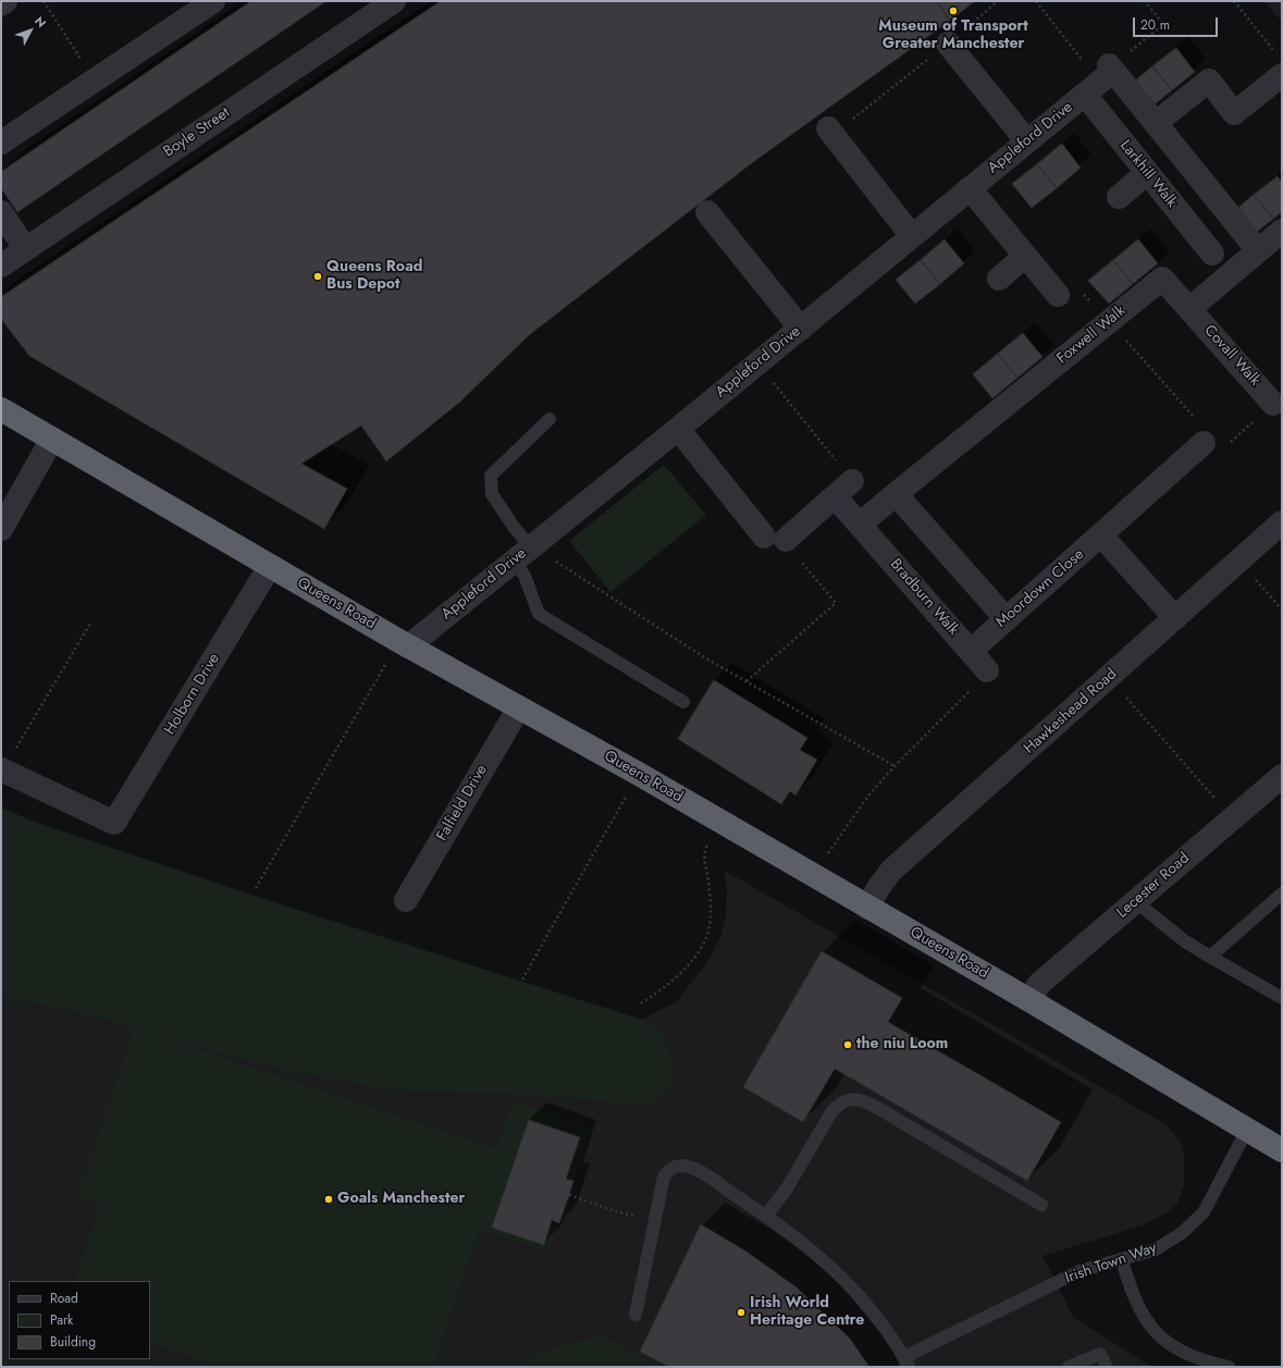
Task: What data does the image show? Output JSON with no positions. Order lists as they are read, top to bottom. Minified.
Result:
{"streets":{"highway":["Queens Road"],"street":["Boyle Street","Appleford Drive","Larkhill Walk","Foxwell Walk","Covall Walk","Moordown Close","Bradburn Walk","Holborn Drive","Hawkeshead Road","Falfield Drive","Lecester Road"],"lane":["Irish Town Way"]},"crossings":[["Appleford Drive","Larkhill Walk"],["Appleford Drive","Queens Road"],["Foxwell Walk","Covall Walk"],["Foxwell Walk","Bradburn Walk"],["Queens Road","Holborn Drive"],["Queens Road","Hawkeshead Road"],["Queens Road","Falfield Drive"],["Queens Road","Lecester Road"],["Queens Road","Irish Town Way"]],"places":["Museum of Transport Greater Manchester","Queens Road Bus Depot","the niu Loom","Goals Manchester","Irish World Heritage Centre"],"legend":["Road","Park","Building"],"scale_bar":"20 m","north":"top right"}
